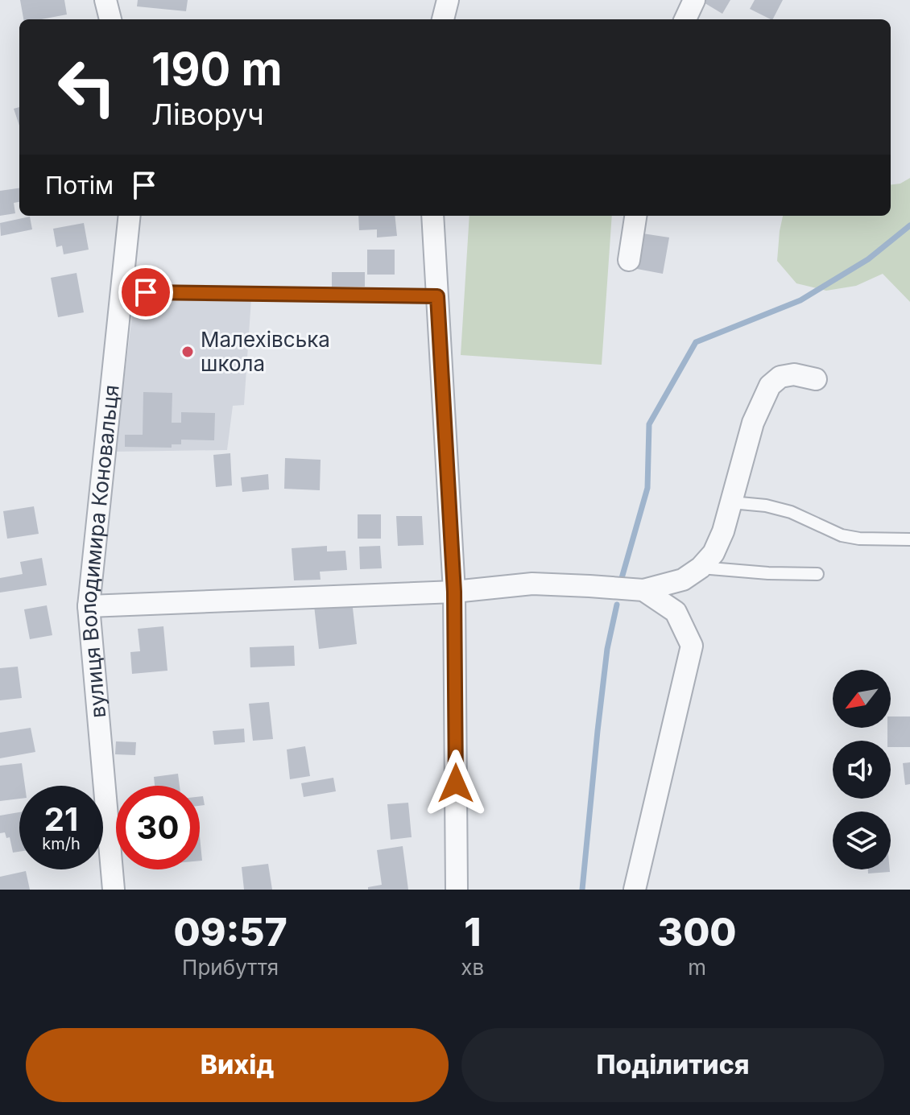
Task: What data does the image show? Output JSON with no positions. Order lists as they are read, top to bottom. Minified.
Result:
{"streets":{"street":["вулиця Володимира Коновальця"]},"places":["Малехівська школа"],"north":"bottom left","page":{"turn":["190 m","Ліворуч"],"then":"Потім","speed":"21 km/h","limit":"30","eta":["09:57","Прибуття","1","хв","300","m"],"buttons":["Вихід","Поділитися"]}}
